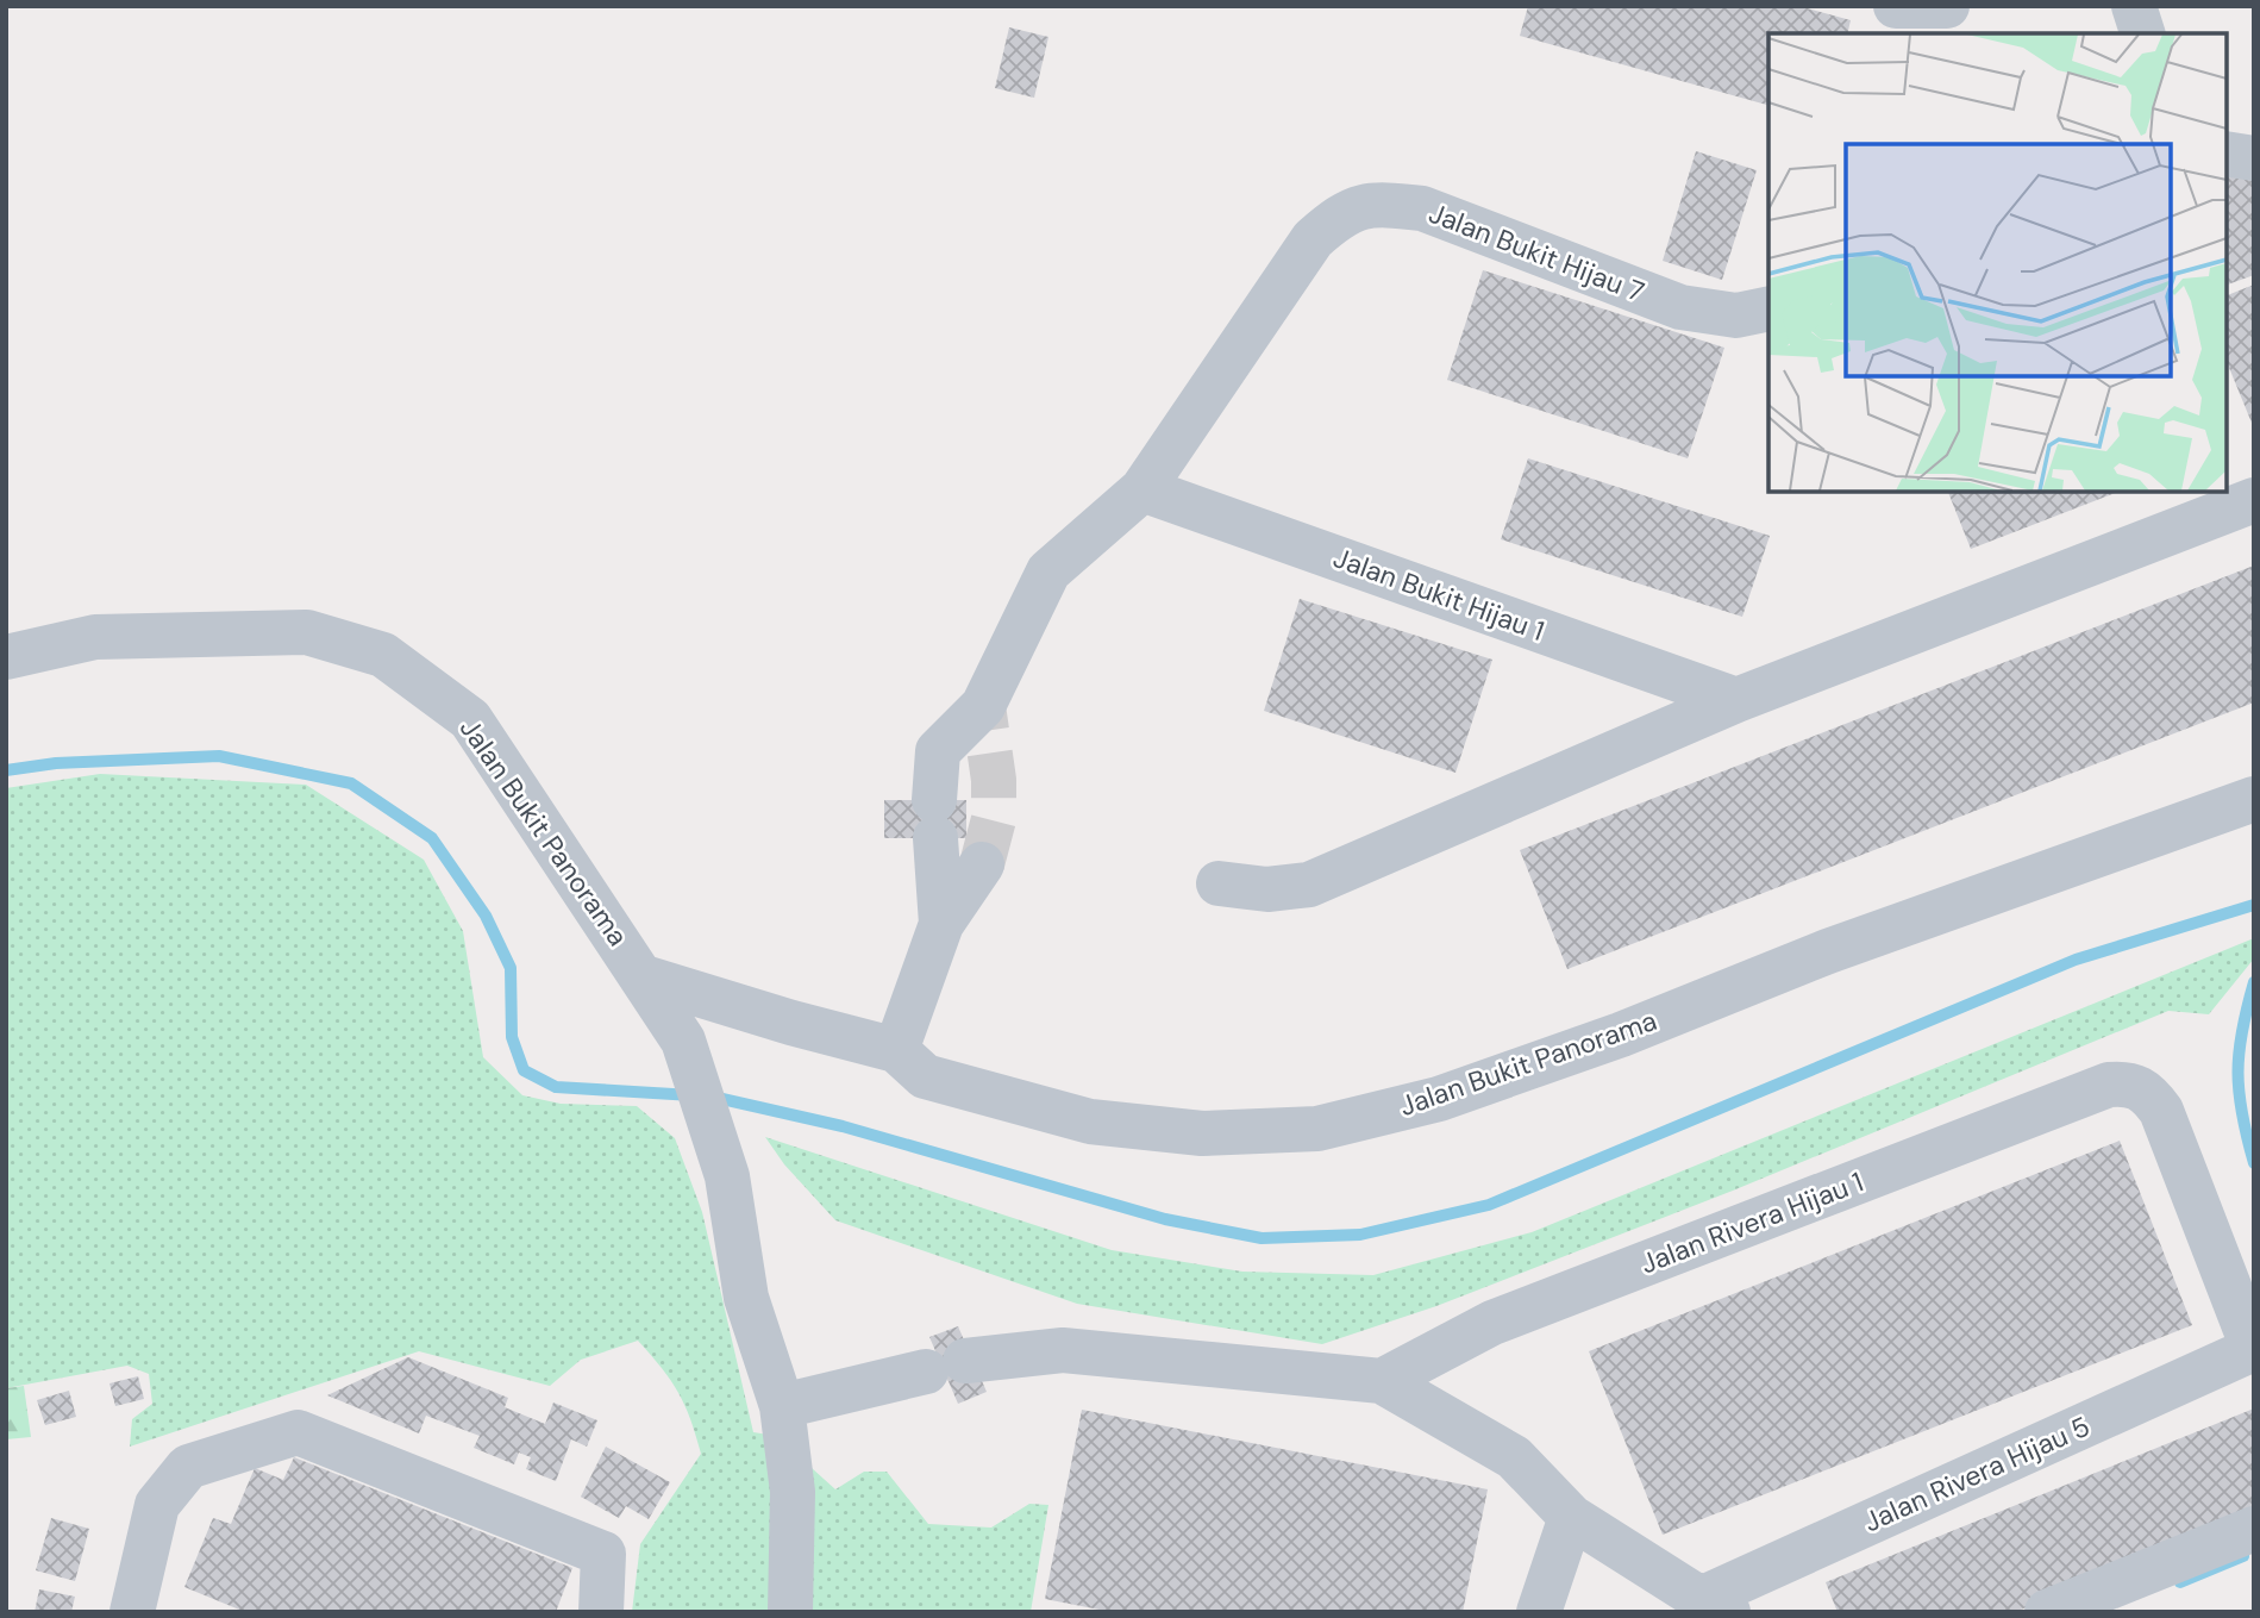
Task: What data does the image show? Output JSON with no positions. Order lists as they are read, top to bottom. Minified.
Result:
{"streets":{"street":["Jalan Bukit Hijau 7","Jalan Bukit Hijau 1","Jalan Bukit Panorama","Jalan Rivera Hijau 1","Jalan Rivera Hijau 5"]},"crossings":[["Jalan Bukit Hijau 7","Jalan Bukit Hijau 1"],["Jalan Rivera Hijau 1","Jalan Rivera Hijau 5"]]}
